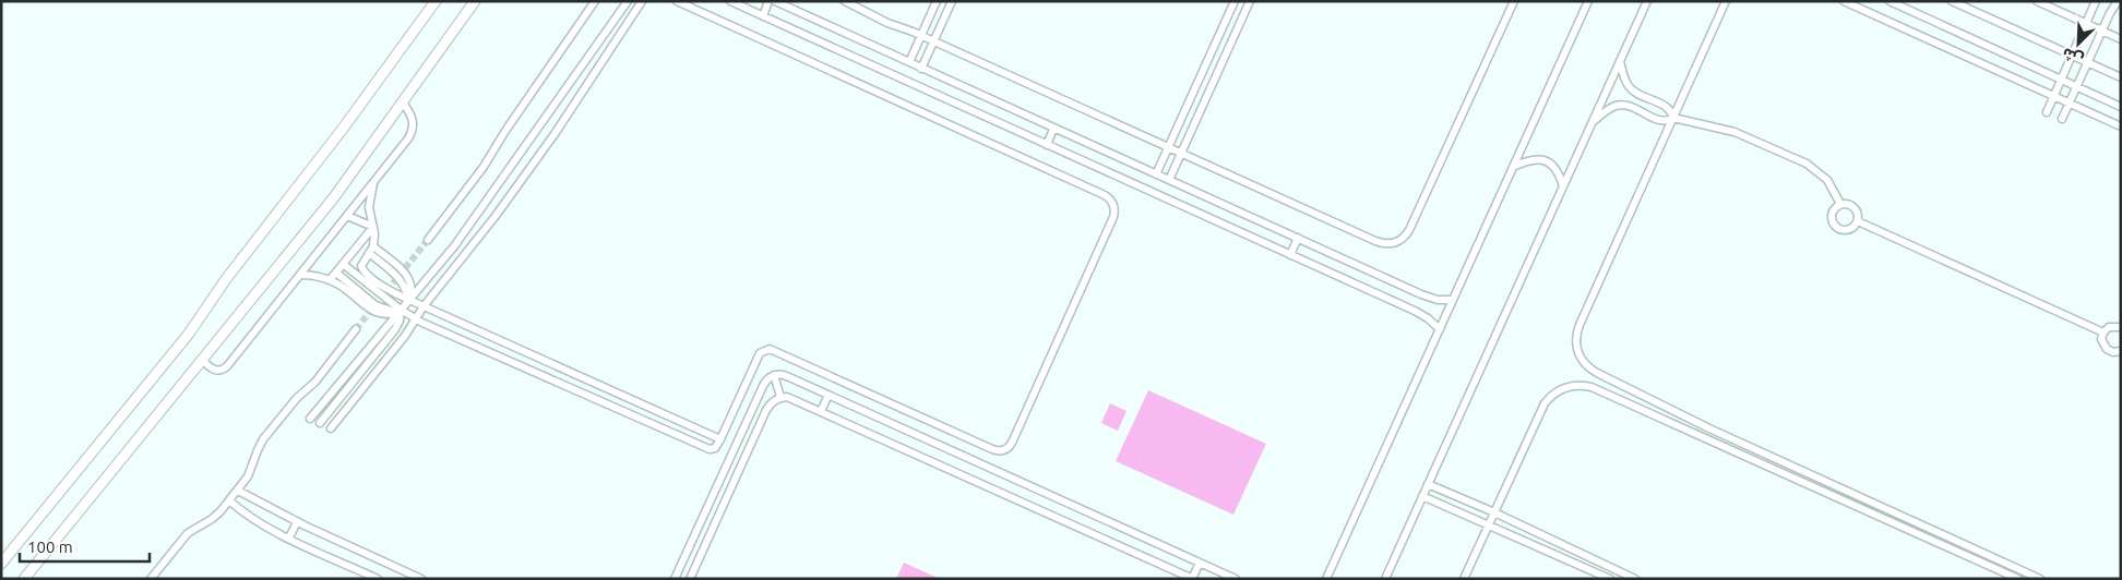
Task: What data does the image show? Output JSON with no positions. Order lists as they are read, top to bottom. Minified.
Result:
{"scale_bar":"100 m","north":"bottom left"}
